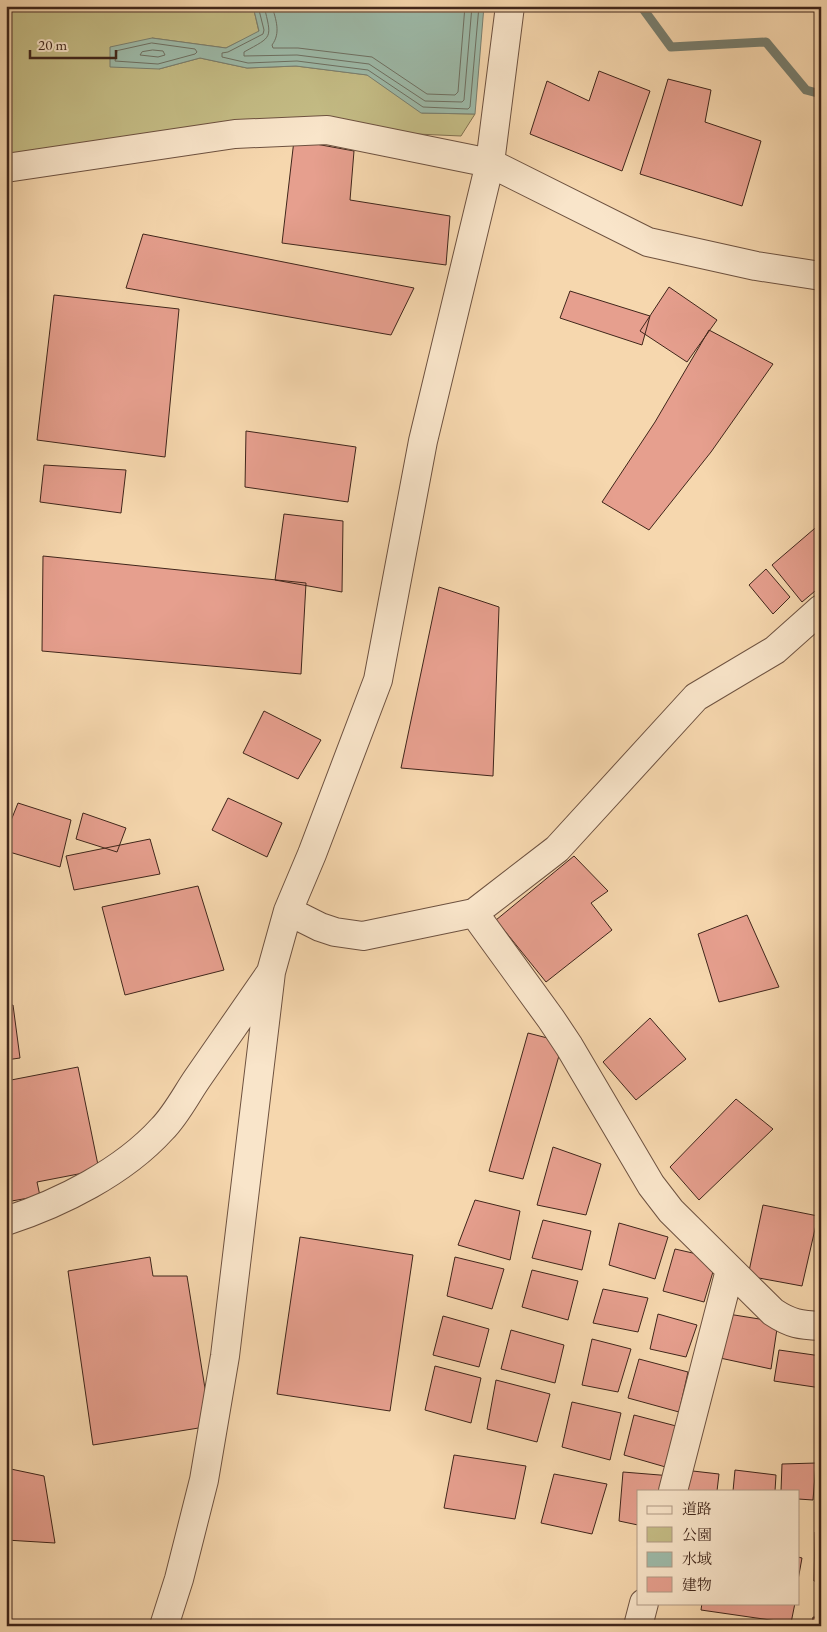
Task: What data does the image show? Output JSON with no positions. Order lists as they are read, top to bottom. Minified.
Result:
{"legend":["道路","公園","水域","建物"],"scale_bar":"20 m"}
